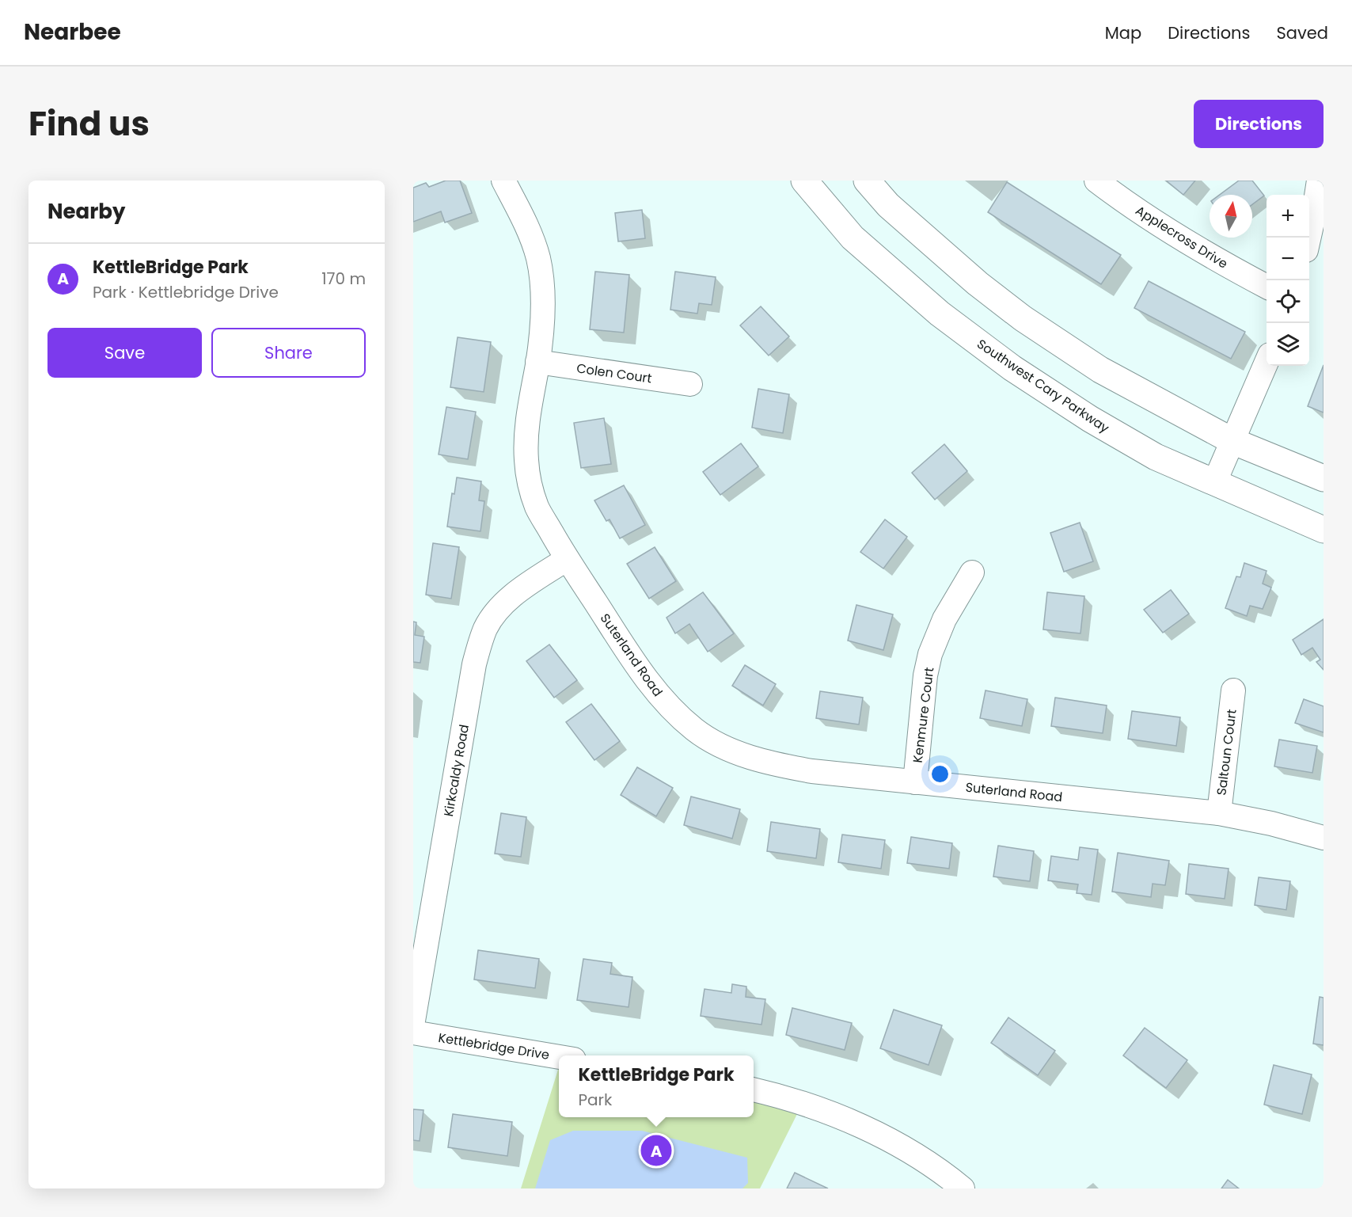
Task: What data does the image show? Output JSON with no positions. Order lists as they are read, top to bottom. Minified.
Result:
{"streets":{"main road":["Southwest Cary Parkway"],"street":["Applecross Drive","Colen Court","Suterland Road","Kenmure Court","Saltoun Court","Kirkcaldy Road","Kettlebridge Drive"]},"crossings":[["Colen Court","Suterland Road"],["Suterland Road","Kenmure Court"],["Suterland Road","Saltoun Court"],["Suterland Road","Kirkcaldy Road"]],"north":"top","page":{"header":"Nearbee","nav":["Map","Directions","Saved"],"title":"Find us","buttons":["Directions",["Save","Share"]],"heading":"Nearby","map_buttons":["+","−"],"list":[{"mark":"A","name":"KettleBridge Park","note":"Park · Kettlebridge Drive","value":"170 m"}],"popup":["KettleBridge Park","Park"],"pins":"A"}}
